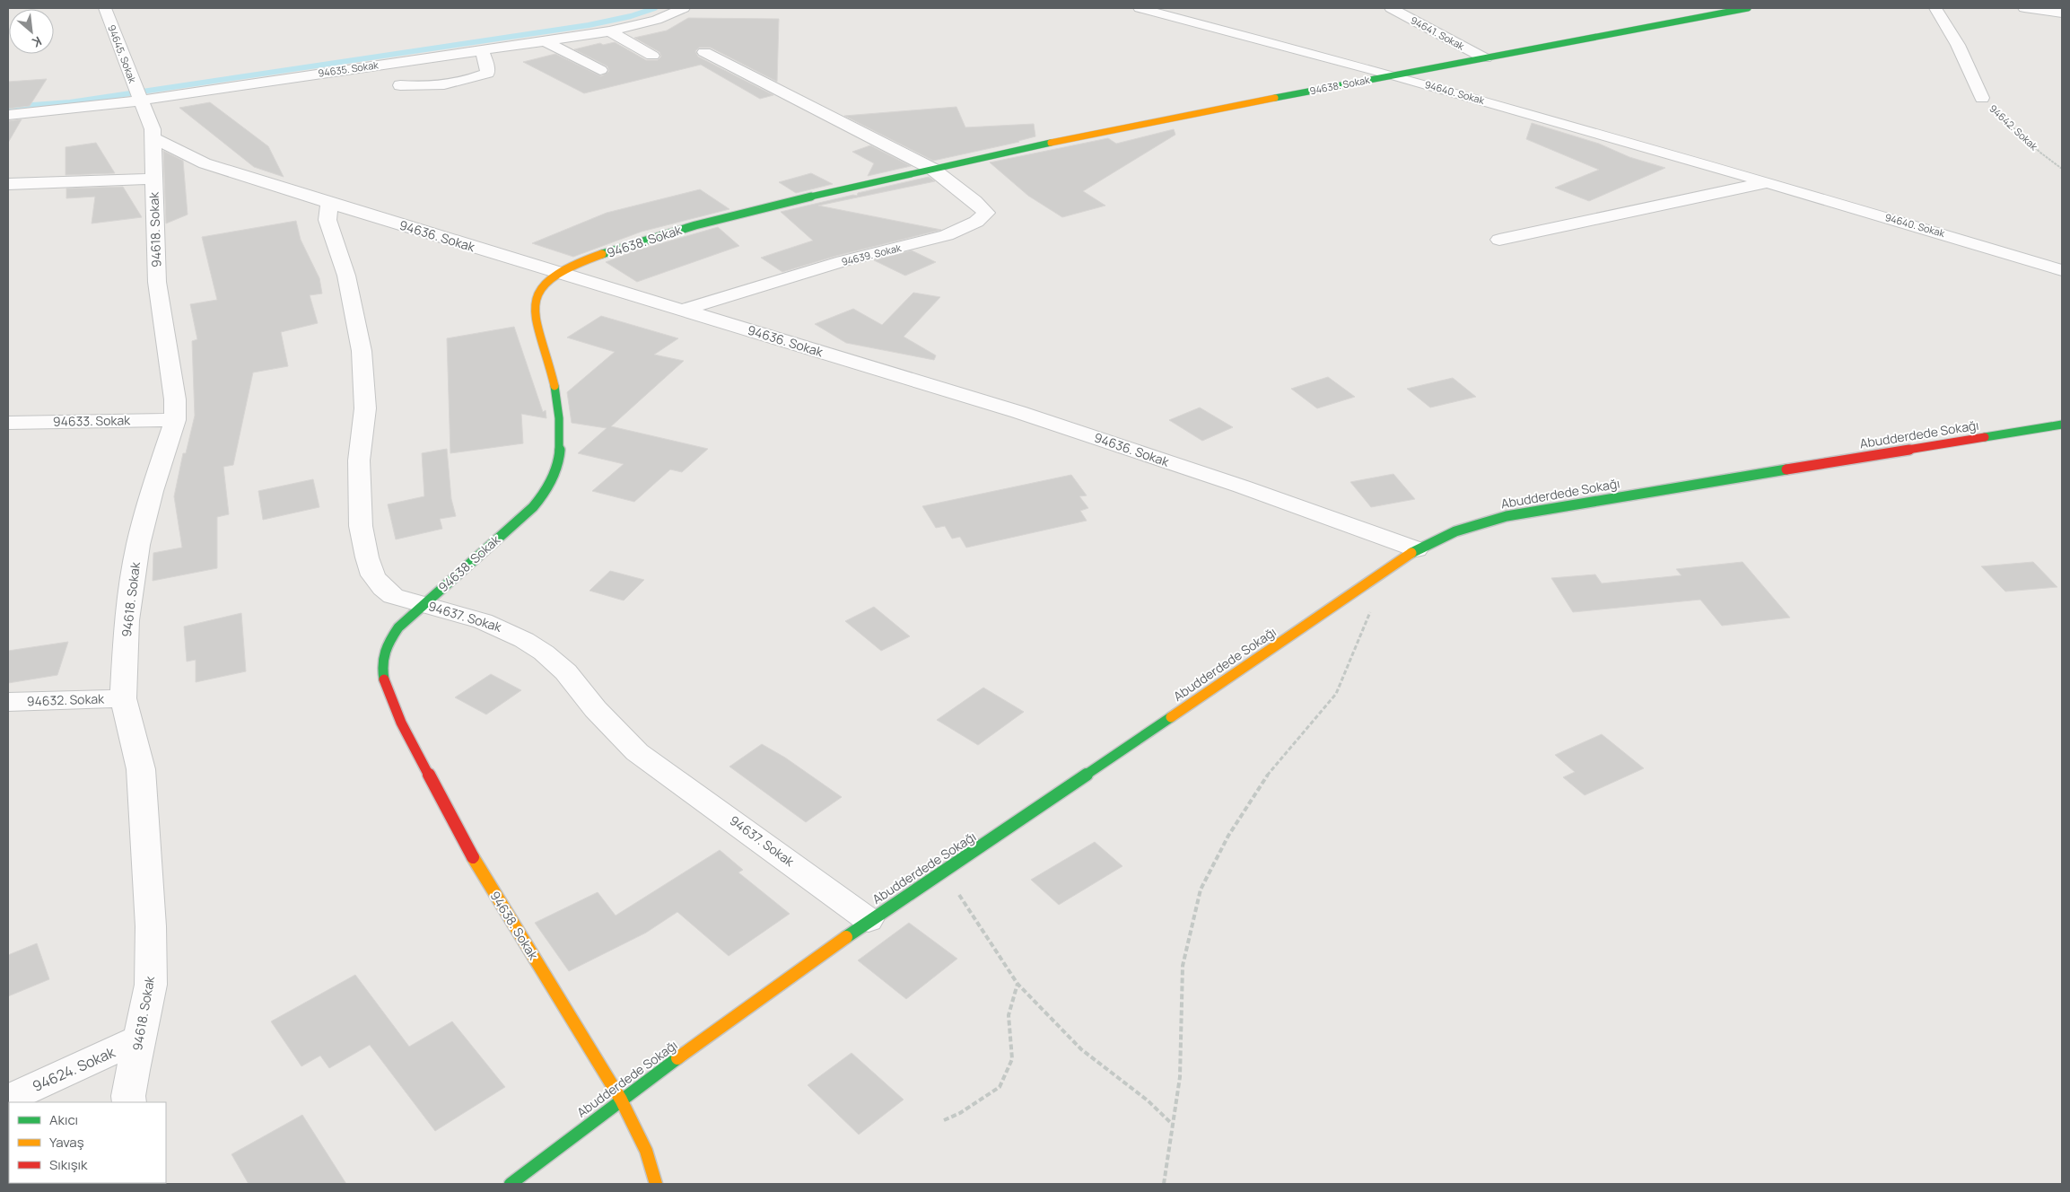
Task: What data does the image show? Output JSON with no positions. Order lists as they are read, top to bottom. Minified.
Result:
{"streets":{"street":["94641. Sokak","94645. Sokak","94635. Sokak","94638. Sokak","94640. Sokak","94642. Sokak","94618. Sokak","94636. Sokak","94639. Sokak","94633. Sokak","Abudderdede Sokağı","94637. Sokak","94632. Sokak","94624. Sokak"]},"crossings":[["94641. Sokak","94638. Sokak"],["94645. Sokak","94635. Sokak"],["94645. Sokak","94618. Sokak"],["94635. Sokak","94618. Sokak"],["94638. Sokak","94640. Sokak"],["94638. Sokak","94636. Sokak"],["94638. Sokak","94639. Sokak"],["94638. Sokak","Abudderdede Sokağı"],["94638. Sokak","94637. Sokak"],["94618. Sokak","94636. Sokak"],["94618. Sokak","94633. Sokak"],["94618. Sokak","94632. Sokak"],["94618. Sokak","94624. Sokak"],["94636. Sokak","94639. Sokak"],["94636. Sokak","Abudderdede Sokağı"],["94636. Sokak","94637. Sokak"],["Abudderdede Sokağı","94637. Sokak"]],"legend":["Akıcı","Yavaş","Sıkışık"],"north":"bottom right"}
